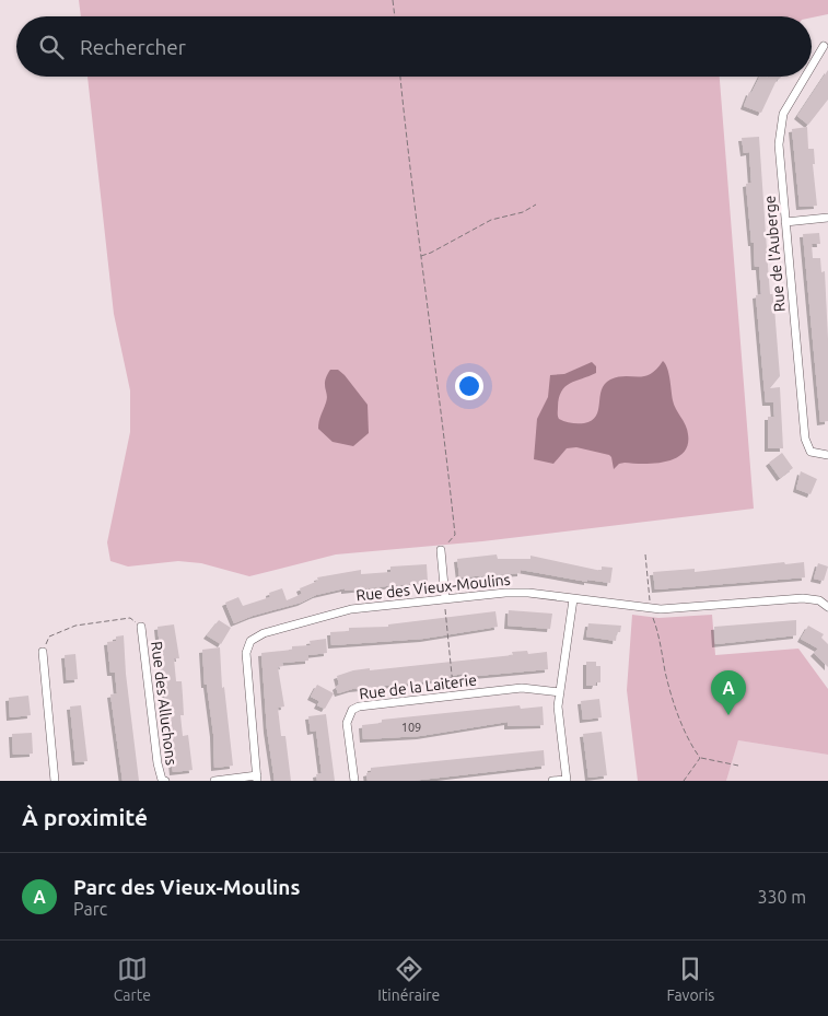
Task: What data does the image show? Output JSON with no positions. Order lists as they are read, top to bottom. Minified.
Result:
{"streets":{"street":["Rue de l'Auberge","Rue des Vieux-Moulins","Rue de la Laiterie","Rue des Alluchons"]},"house_numbers":["109"],"page":{"search":"Rechercher","pins":"A","heading":"À proximité","list":[{"mark":"A","name":"Parc des Vieux-Moulins","note":"Parc","value":"330 m"}],"nav":["Carte","Itinéraire","Favoris"]}}
